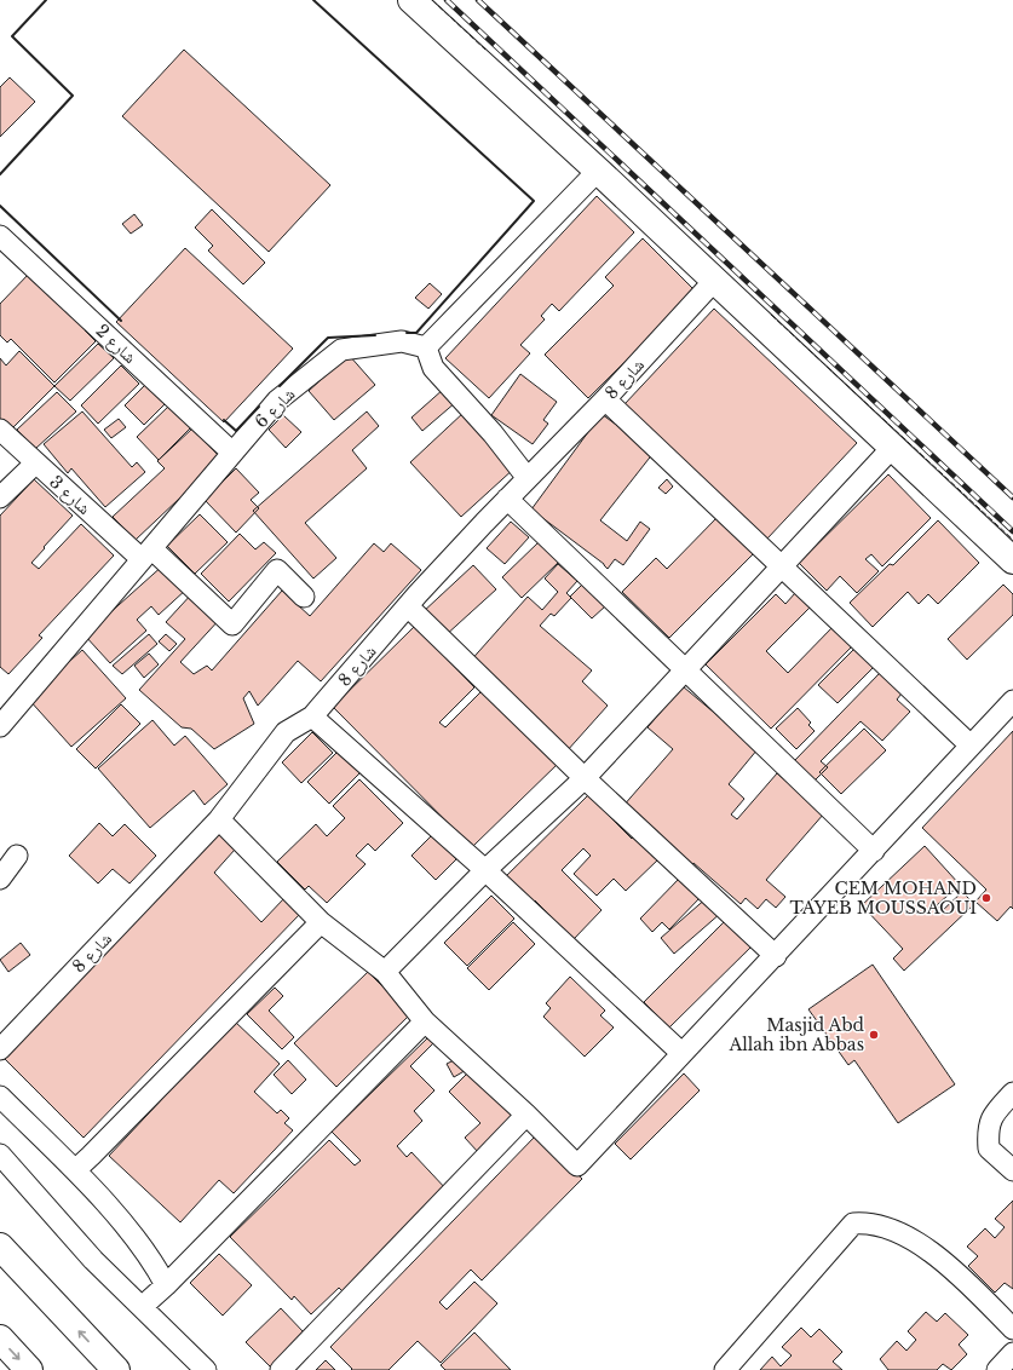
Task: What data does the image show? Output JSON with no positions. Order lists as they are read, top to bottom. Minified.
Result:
{"streets":{"street":["شارع 2","شارع 8","شارع 6","شارع 3"]},"crossings":[["شارع 2","شارع 6"],["شارع 6","شارع 3"]],"places":["CEM MOHAND TAYEB MOUSSAOUI","Masjid Abd Allah ibn Abbas"]}
